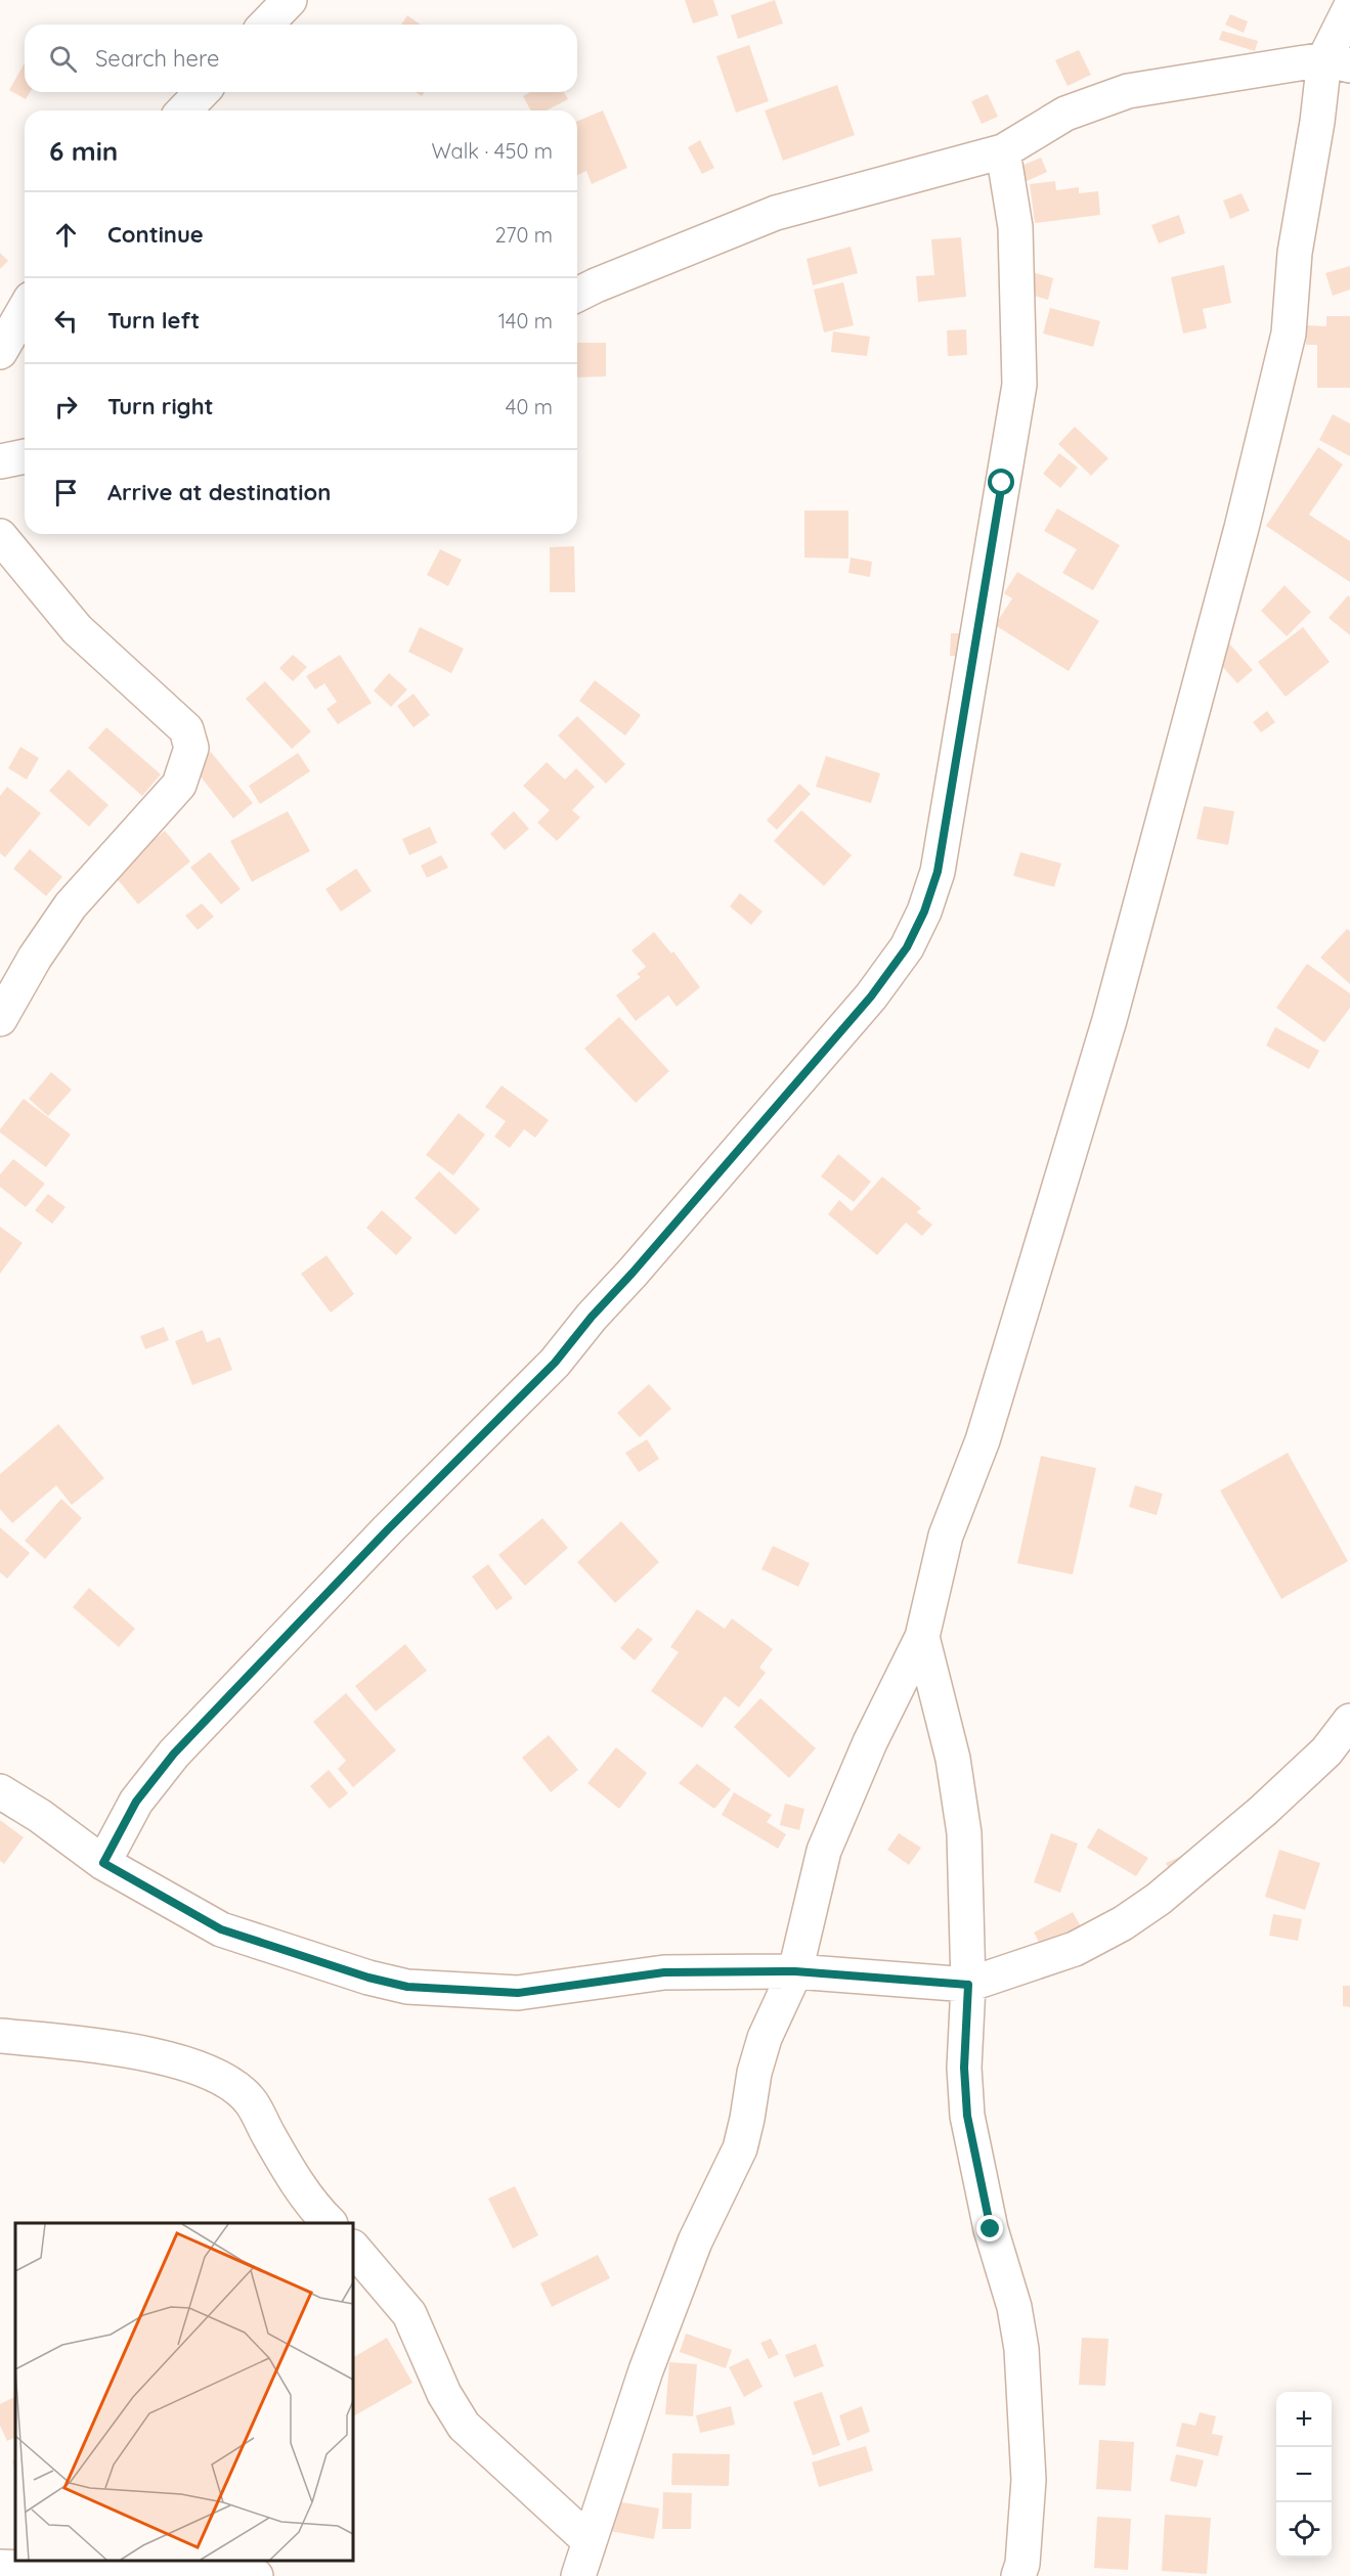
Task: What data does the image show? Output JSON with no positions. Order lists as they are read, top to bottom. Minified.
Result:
{"page":{"search":"Search here","heading":["6 min","Walk · 450 m"],"list":[["Continue","270 m"],["Turn left","140 m"],["Turn right","40 m"],"Arrive at destination"],"map_buttons":["+","−"]}}
